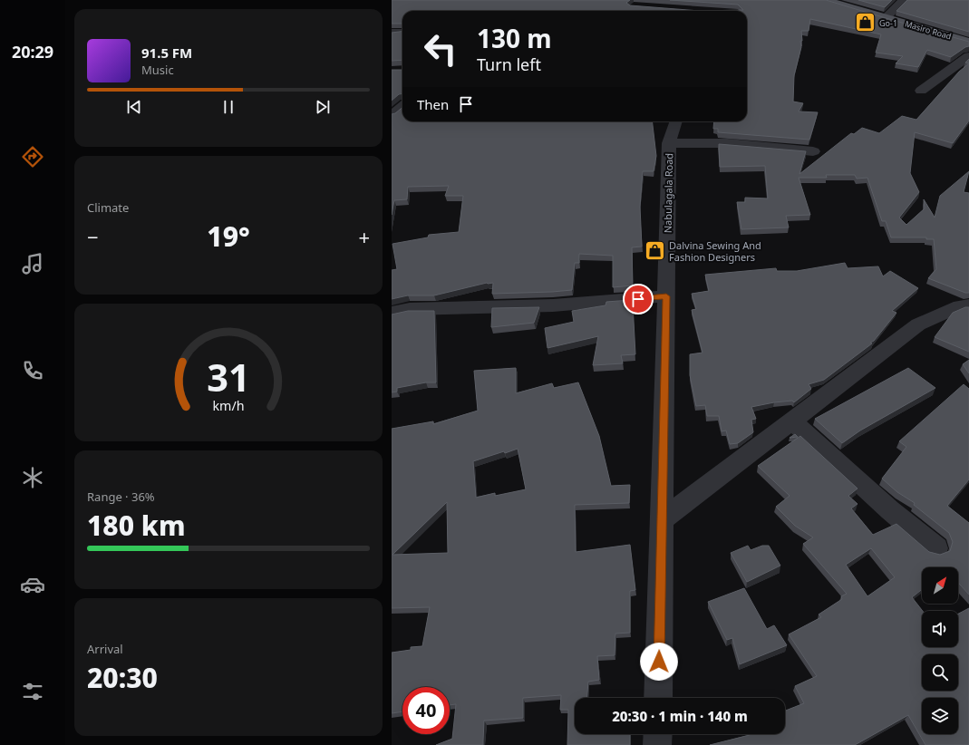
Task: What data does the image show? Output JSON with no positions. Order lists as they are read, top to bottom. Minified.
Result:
{"streets":{"main road":["Masiro Road"],"street":["Nabulagala Road"]},"places":{"shop":["Go-1","Dalvina Sewing And Fashion Designers"]},"north":"top right","page":{"tabs":"20:29","turn":["130 m","Turn left"],"song":["91.5 FM","Music"],"then":"Then","tile":["Climate",["Range · 36%","180 km"],["Arrival","20:30"]],"heat":["−","19°","+"],"limit":"40","trip":"20:30 · 1 min · 140 m","gauge":["31","km/h"]}}
